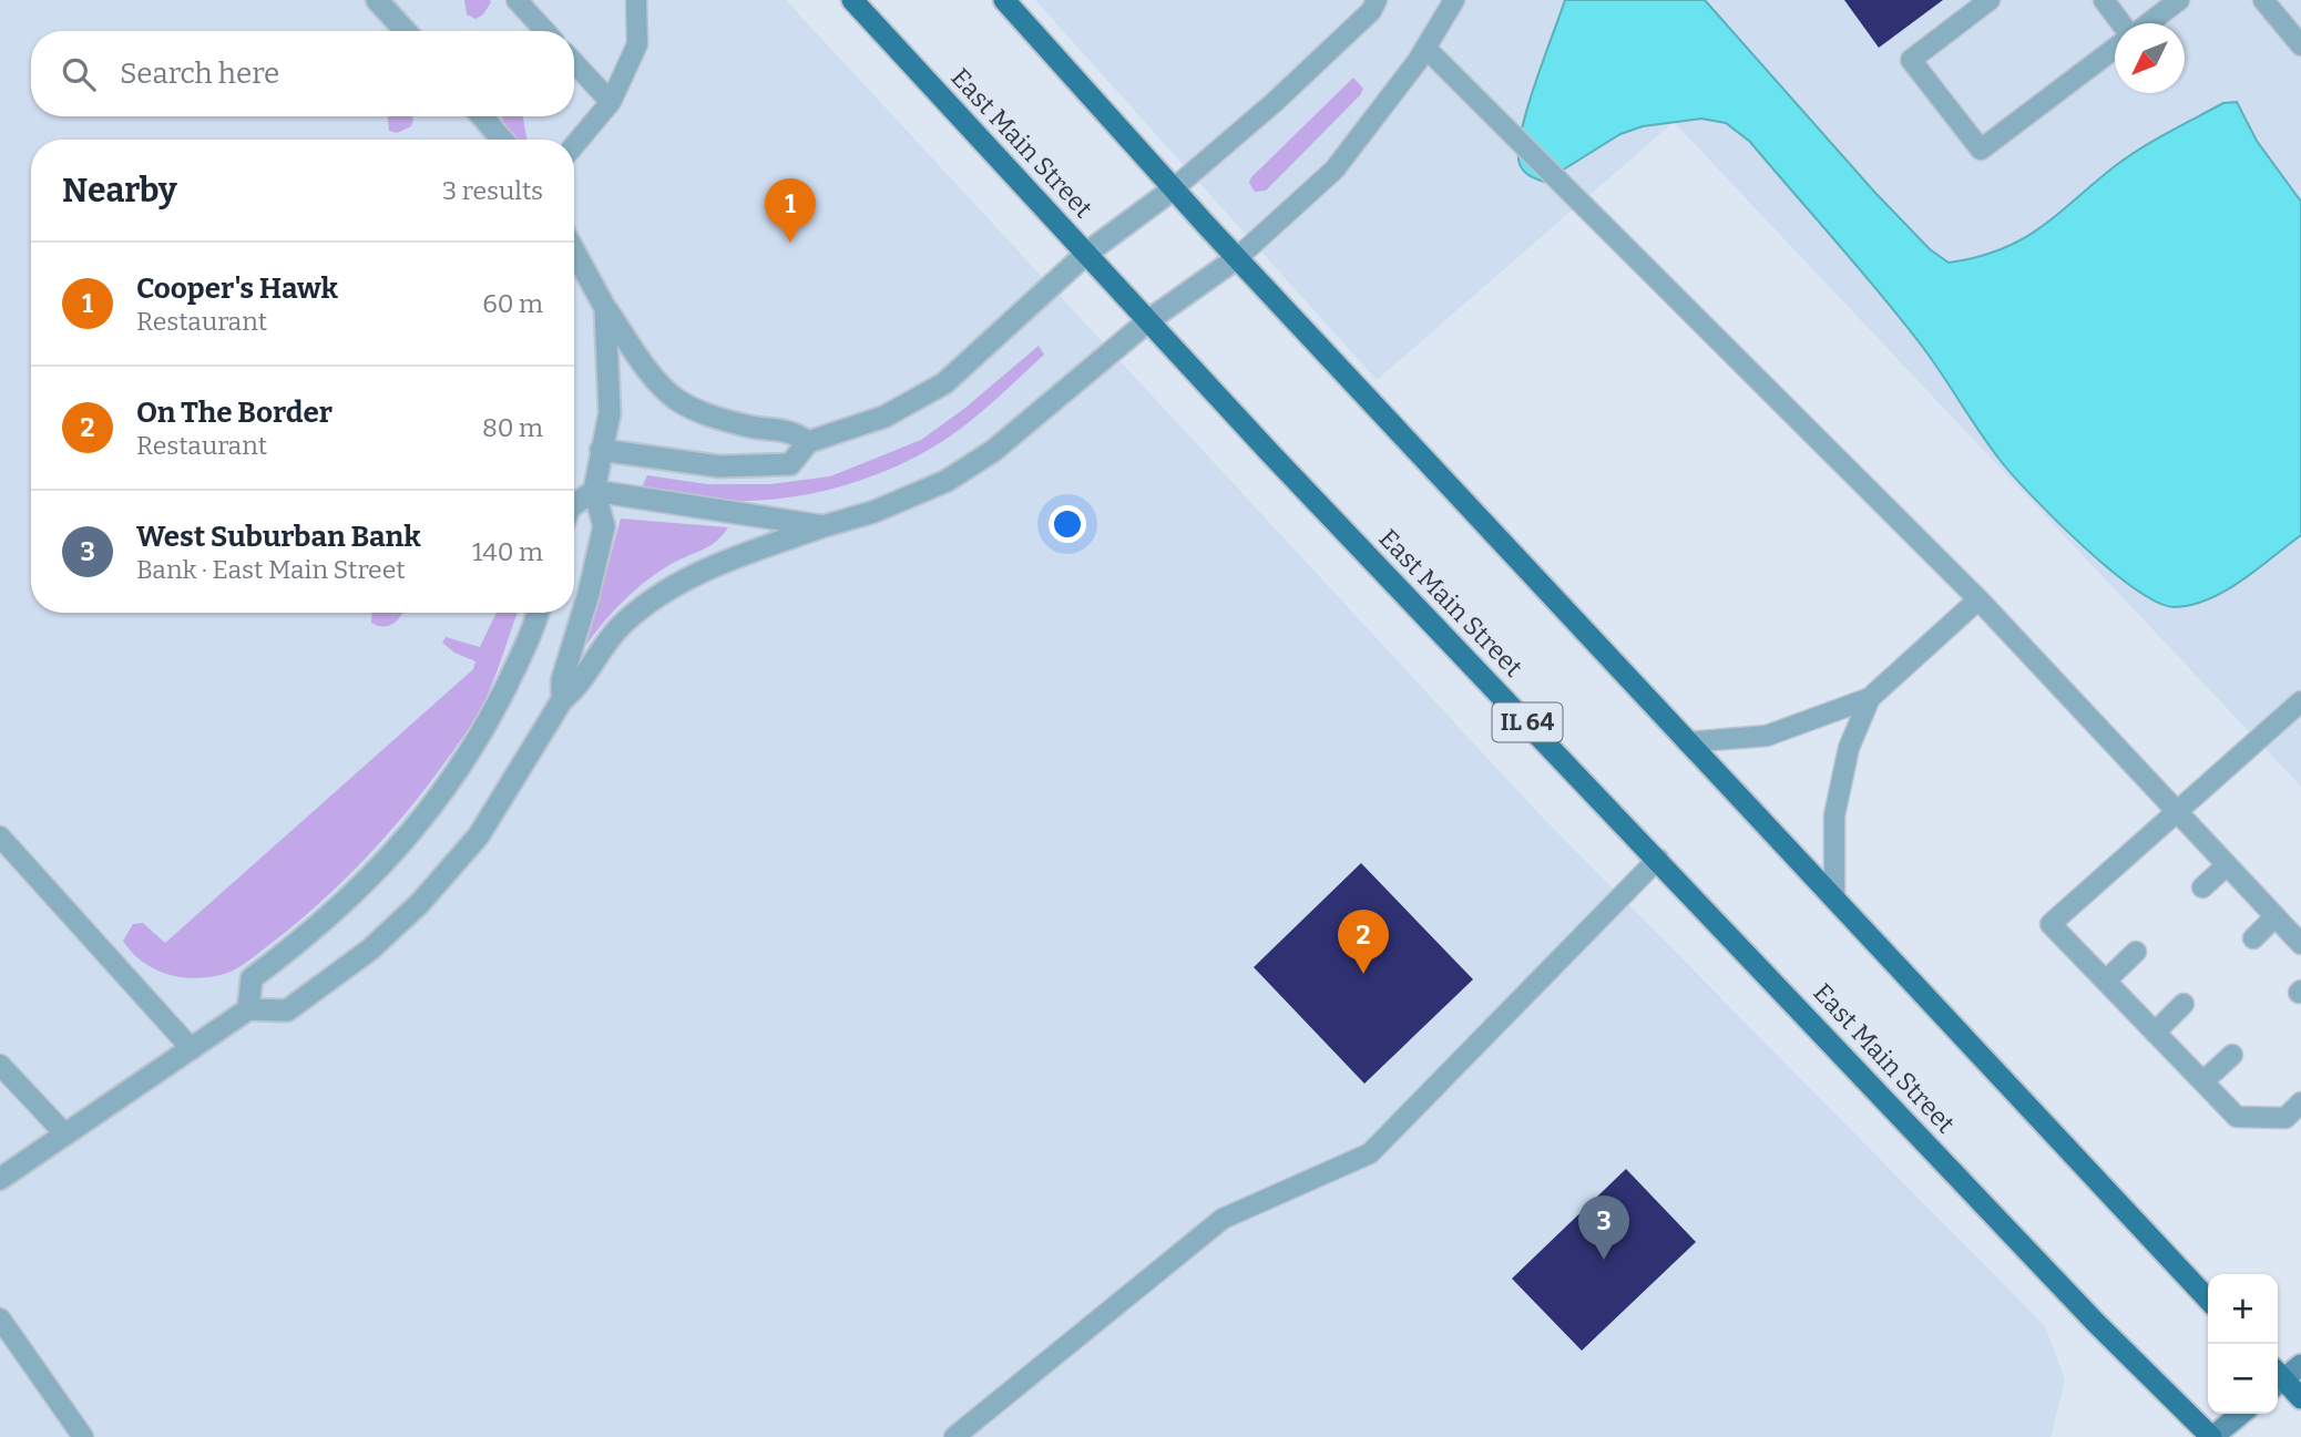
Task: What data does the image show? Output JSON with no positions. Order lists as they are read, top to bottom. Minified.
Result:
{"streets":{"main road":["East Main Street","IL 64"]},"north":"bottom left","page":{"search":"Search here","heading":["Nearby","3 results"],"pins":["1","2","3"],"list":[{"mark":"1","name":"Cooper's Hawk","note":"Restaurant","value":"60 m"},{"mark":"2","name":"On The Border","note":"Restaurant","value":"80 m"},{"mark":"3","name":"West Suburban Bank","note":"Bank · East Main Street","value":"140 m"}],"map_buttons":["+","−"]}}
